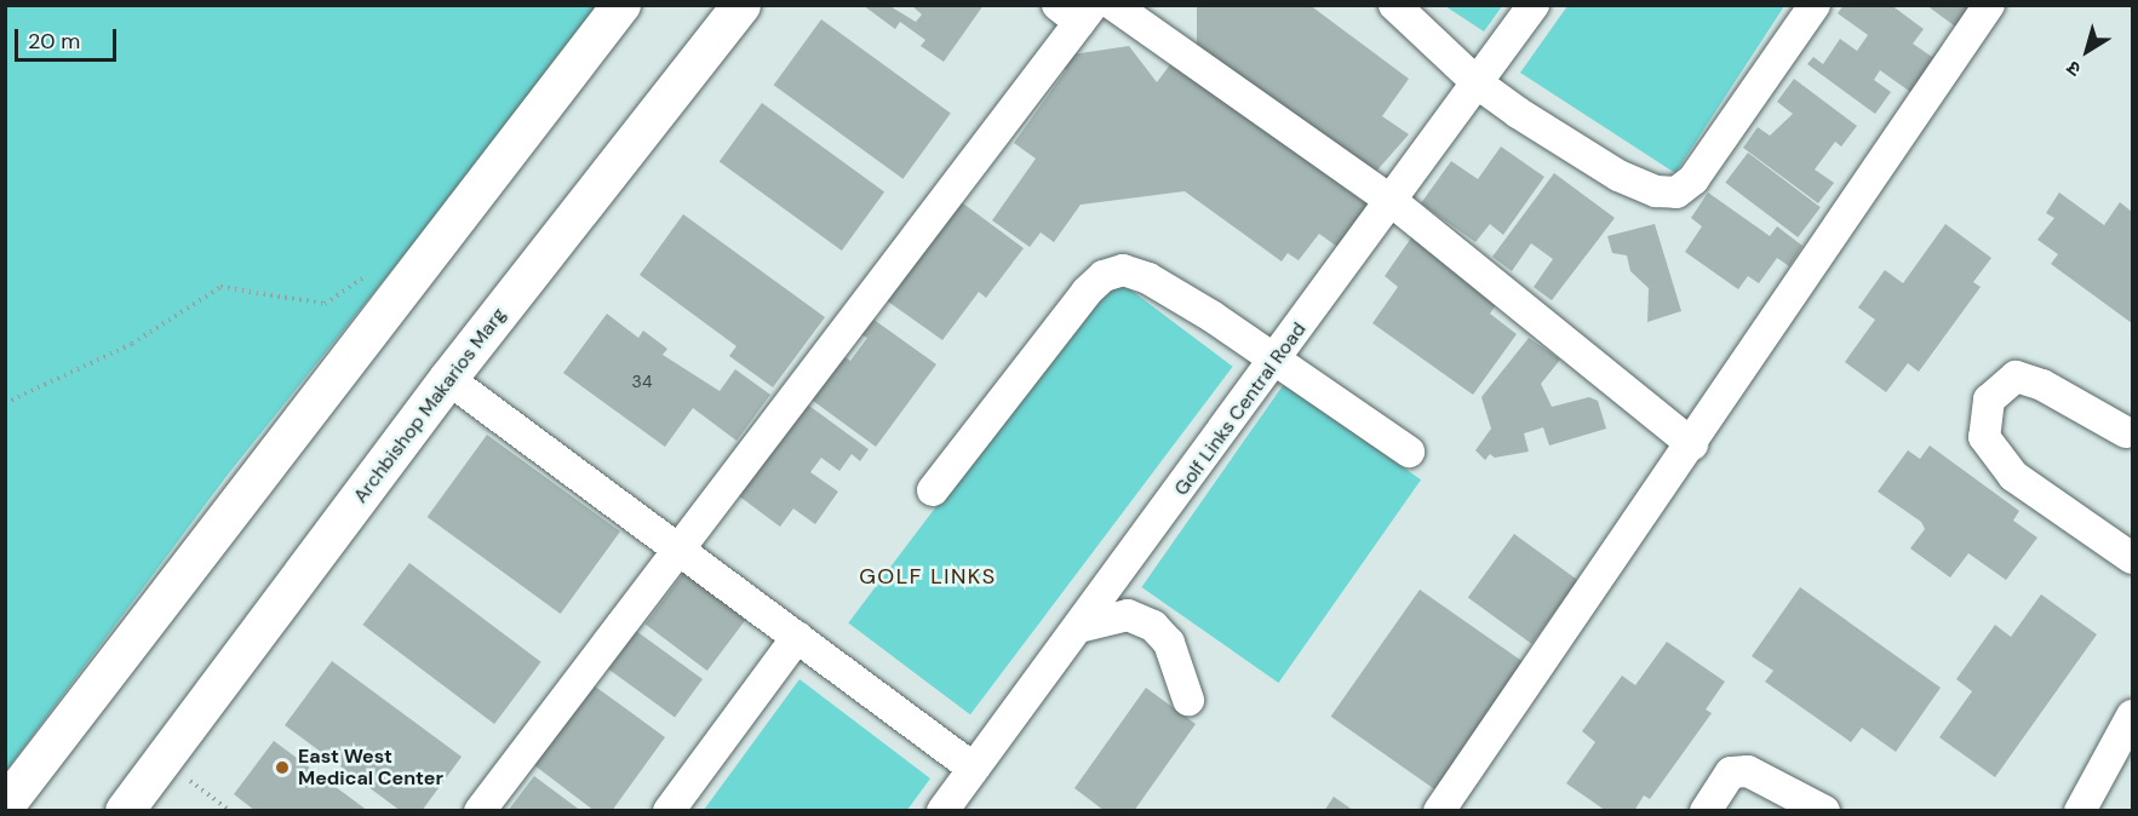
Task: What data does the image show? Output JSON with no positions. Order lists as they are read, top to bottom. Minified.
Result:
{"streets":{"street":["Archbishop Makarios Marg","Golf Links Central Road"]},"districts":["GOLF LINKS"],"places":["East West Medical Center"],"house_numbers":["34"],"scale_bar":"20 m","north":"bottom left"}
